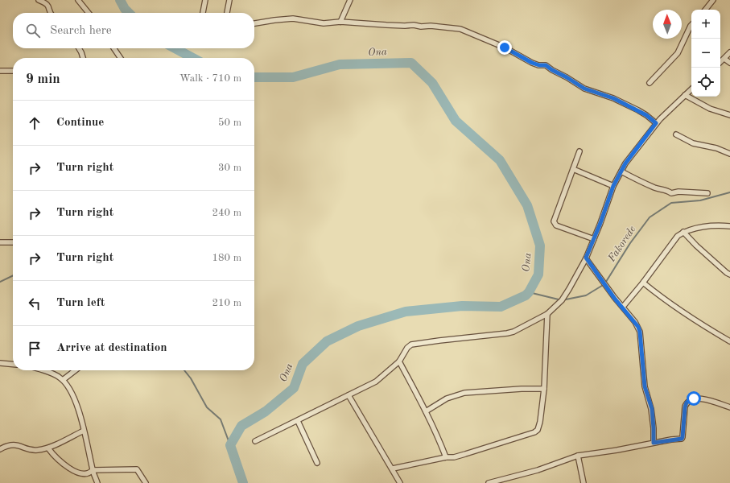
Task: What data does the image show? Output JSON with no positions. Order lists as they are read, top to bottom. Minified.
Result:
{"water":["Ona","Fakorede"],"north":"top","page":{"map_buttons":["+","−"],"search":"Search here","heading":["9 min","Walk · 710 m"],"list":[["Continue","50 m"],["Turn right","30 m"],["Turn right","240 m"],["Turn right","180 m"],["Turn left","210 m"],"Arrive at destination"]}}
